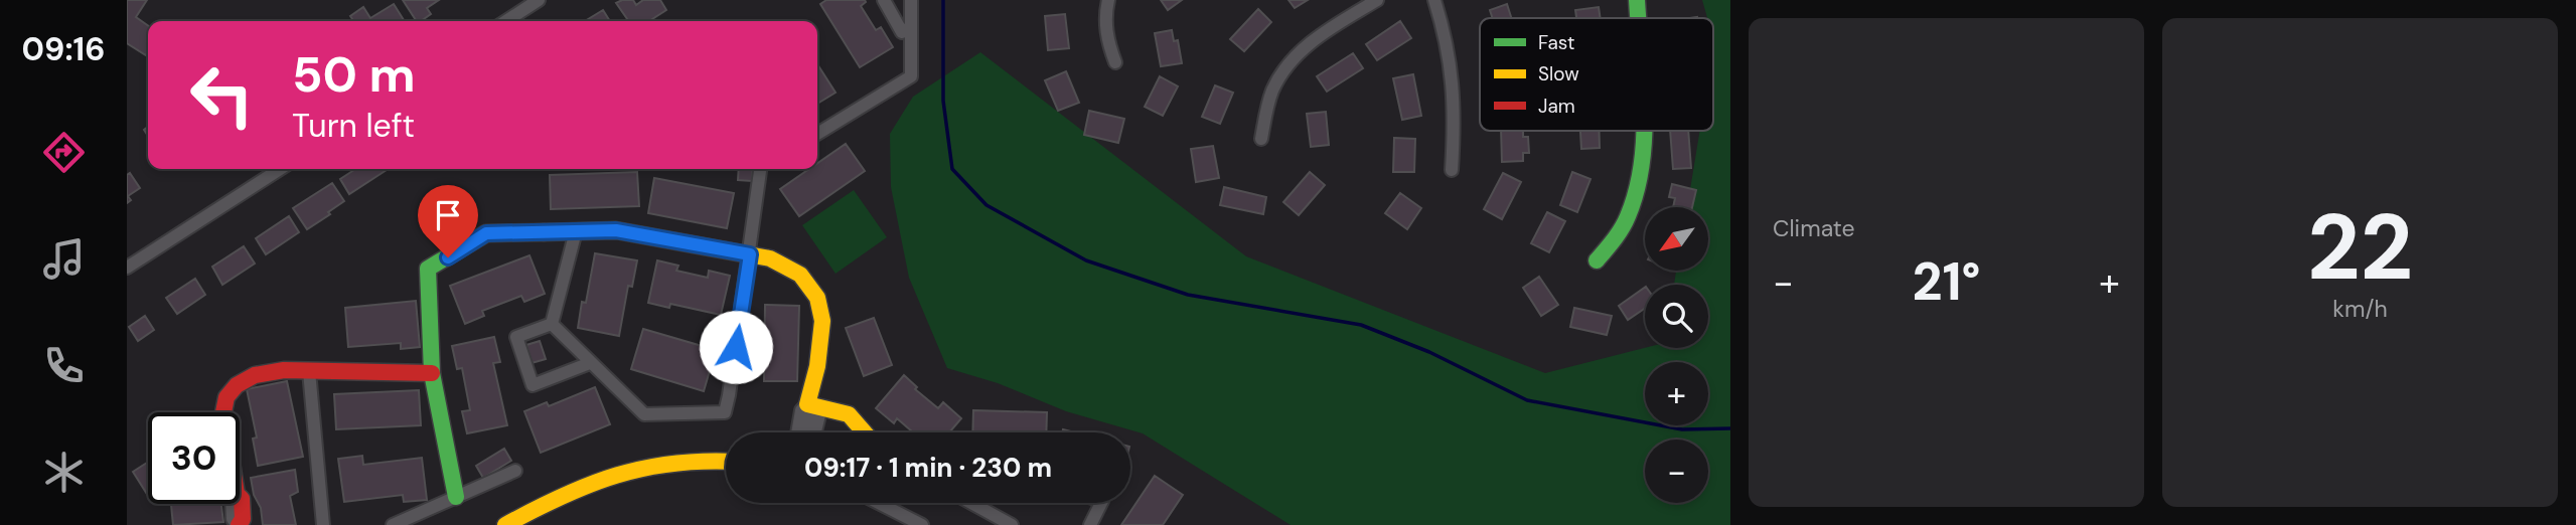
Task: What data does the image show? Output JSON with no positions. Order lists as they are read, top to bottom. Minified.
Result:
{"legend":["Fast","Slow","Jam"],"north":"bottom left","page":{"tabs":"09:16","tile":["Climate",["22","km/h"]],"turn":["50 m","Turn left"],"map_buttons":["+","−"],"heat":["−","21°","+"],"limit":"30","trip":"09:17 · 1 min · 230 m"}}
